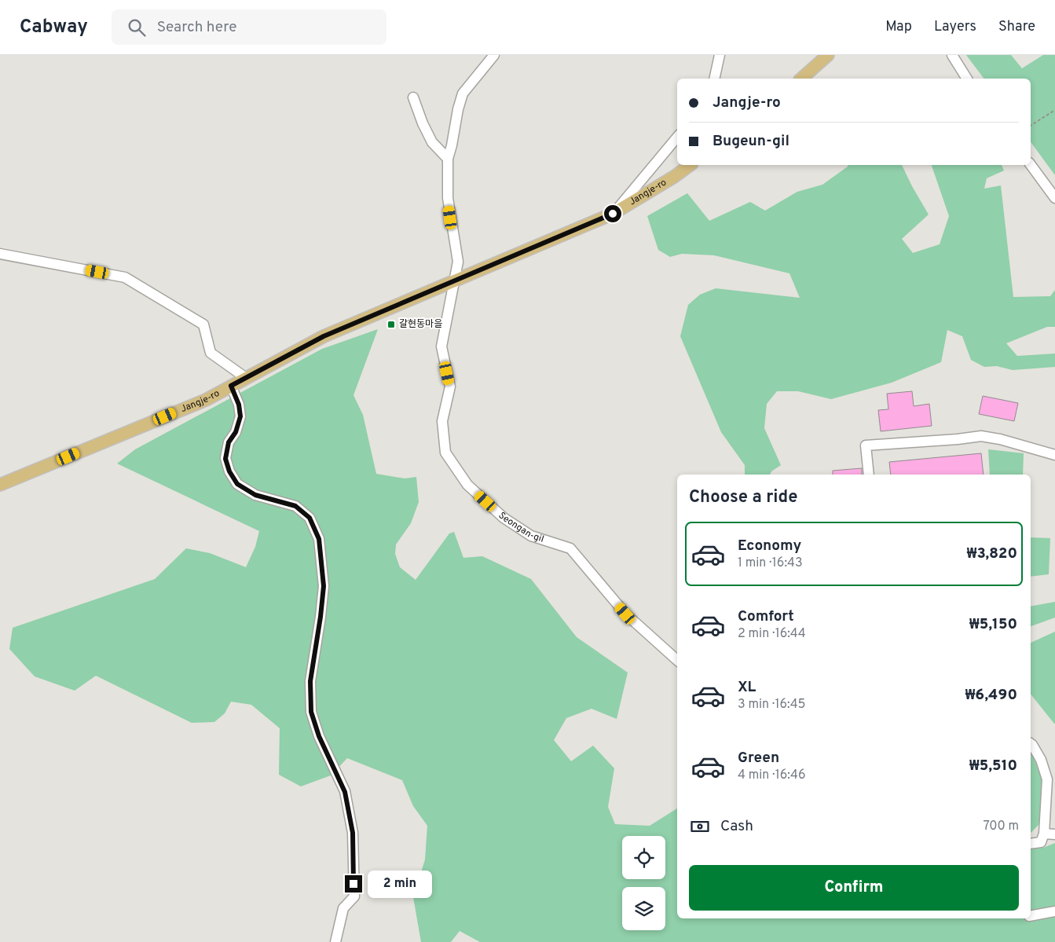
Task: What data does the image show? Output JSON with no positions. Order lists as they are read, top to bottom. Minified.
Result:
{"streets":{"main road":["Jangje-ro"],"street":["Seongan-gil"]},"crossings":[["Jangje-ro","Seongan-gil"]],"places":{"transit":["갈현동마을"]},"page":{"header":"Cabway","search":"Search here","nav":["Map","Layers","Share"],"banner":["Jangje-ro","Bugeun-gil"],"heading":"Choose a ride","list":[{"name":"Economy","note":"1 min · 16:43","value":"₩3,820"},{"name":"Comfort","note":"2 min · 16:44","value":"₩5,150"},{"name":"XL","note":"3 min · 16:45","value":"₩6,490"},{"name":"Green","note":"4 min · 16:46","value":"₩5,510"}],"pay":["Cash","700 m"],"buttons":"Confirm","bubble":"2 min"}}
